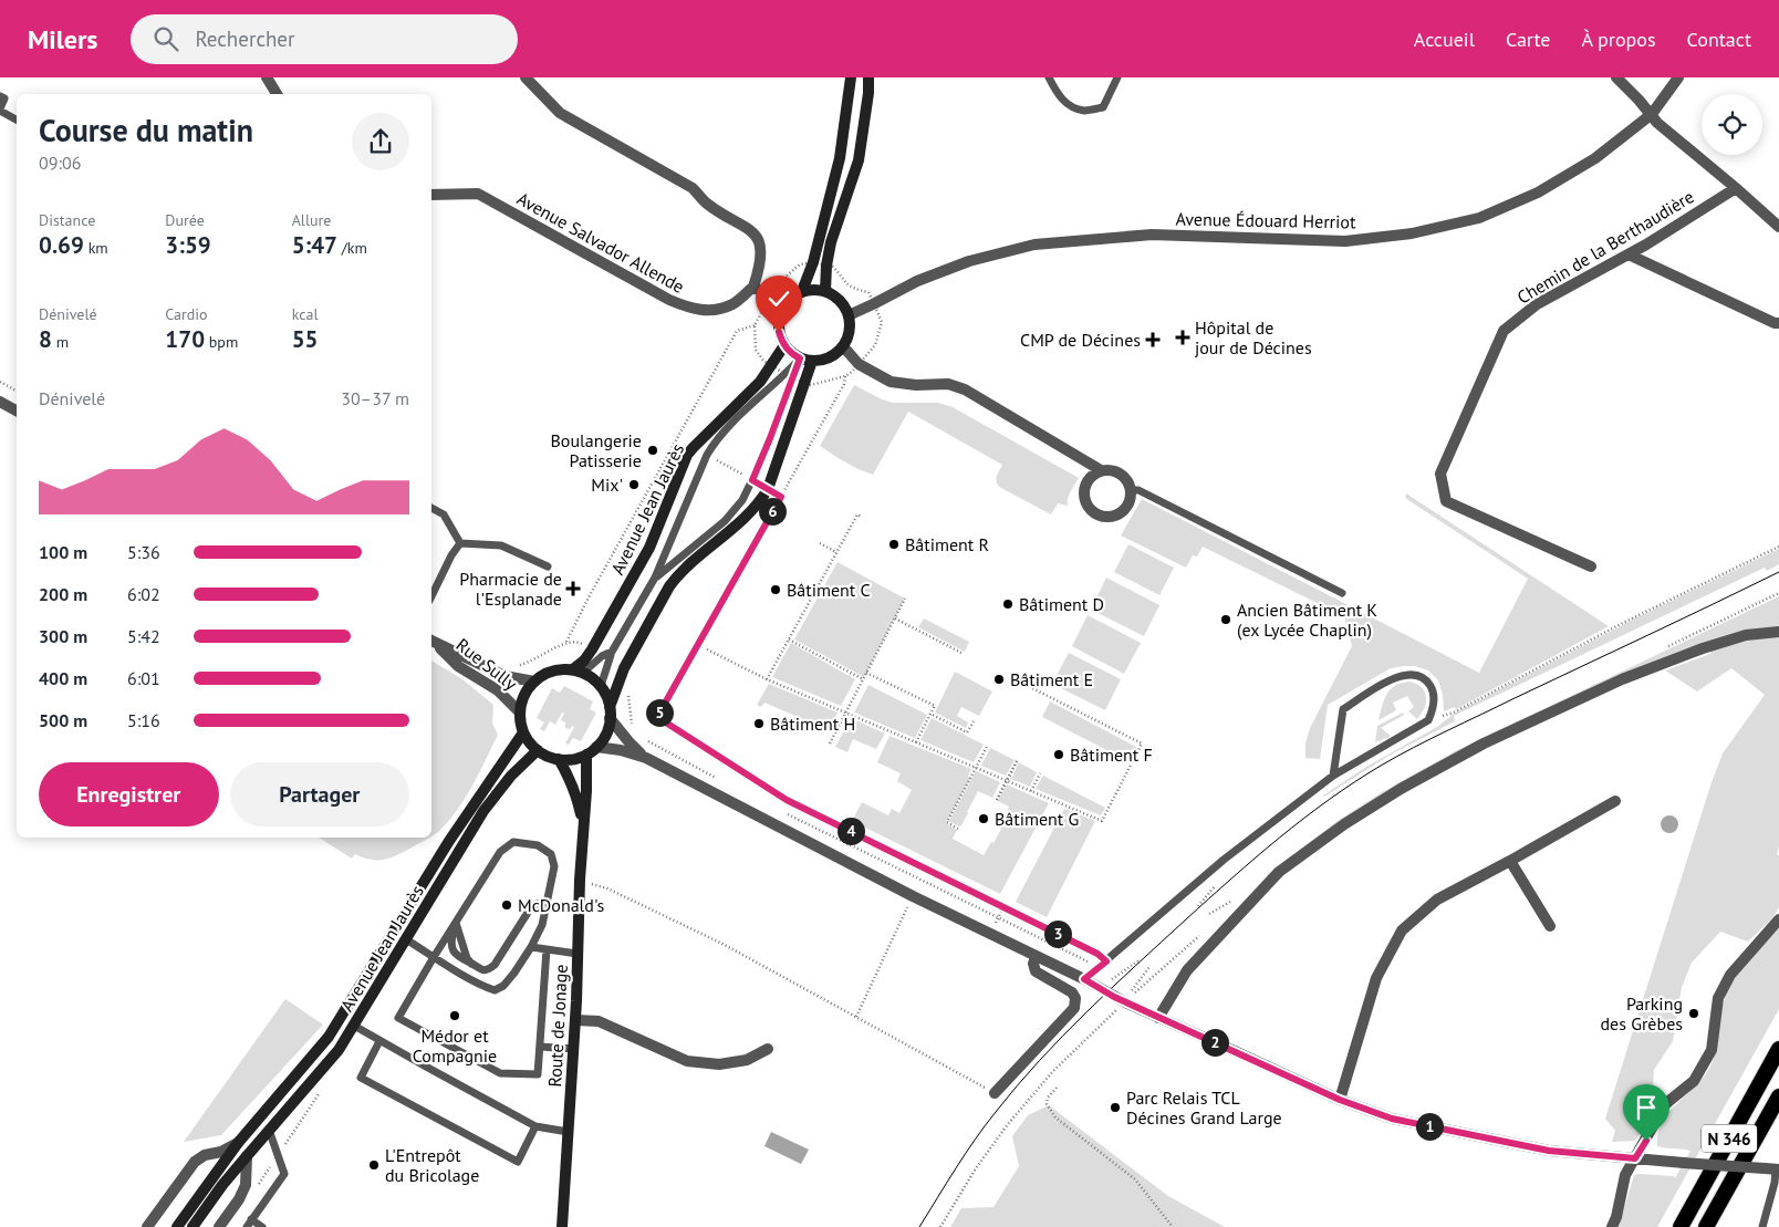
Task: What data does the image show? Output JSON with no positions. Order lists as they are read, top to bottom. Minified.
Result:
{"streets":{"highway":["N 346"],"main road":["Avenue Jean Jaurès","Route de Jonage"],"street":["Avenue Édouard Herriot","Avenue Salvador Allende","Chemin de la Berthaudière","Rue Sully"]},"crossings":[["Avenue Édouard Herriot","Avenue Jean Jaurès"],["Avenue Jean Jaurès","Rue Sully"],["Avenue Jean Jaurès","Route de Jonage"],["Rue Sully","Route de Jonage"]],"places":{"health":["Hôpital de jour de Décines","CMP de Décines","Pharmacie de l'Esplanade"],"other":["Boulangerie Patisserie","Mix'","Bâtiment R","Bâtiment C","Bâtiment D","Ancien Bâtiment K (ex Lycée Chaplin)","Bâtiment E","Bâtiment H","Bâtiment F","Bâtiment G","McDonald's","Parking des Grèbes","Médor et Compagnie","Parc Relais TCL Décines Grand Large","L'Entrepôt du Bricolage"]},"page":{"header":"Milers","search":"Rechercher","nav":["Accueil","Carte","À propos","Contact"],"heading":["Course du matin","09:06"],"stats":[["Distance","0.69 km"],["Durée","3:59"],["Allure","5:47 /km"],["Dénivelé","8 m"],["Cardio","170 bpm"],["kcal","55"]],"chart":["Dénivelé","30–37 m"],"pins":["6","5","4","3","2","1"],"list":[{"name":"100 m","note":"5:36"},{"name":"200 m","note":"6:02"},{"name":"300 m","note":"5:42"},{"name":"400 m","note":"6:01"},{"name":"500 m","note":"5:16"}],"buttons":["Enregistrer","Partager"]}}
